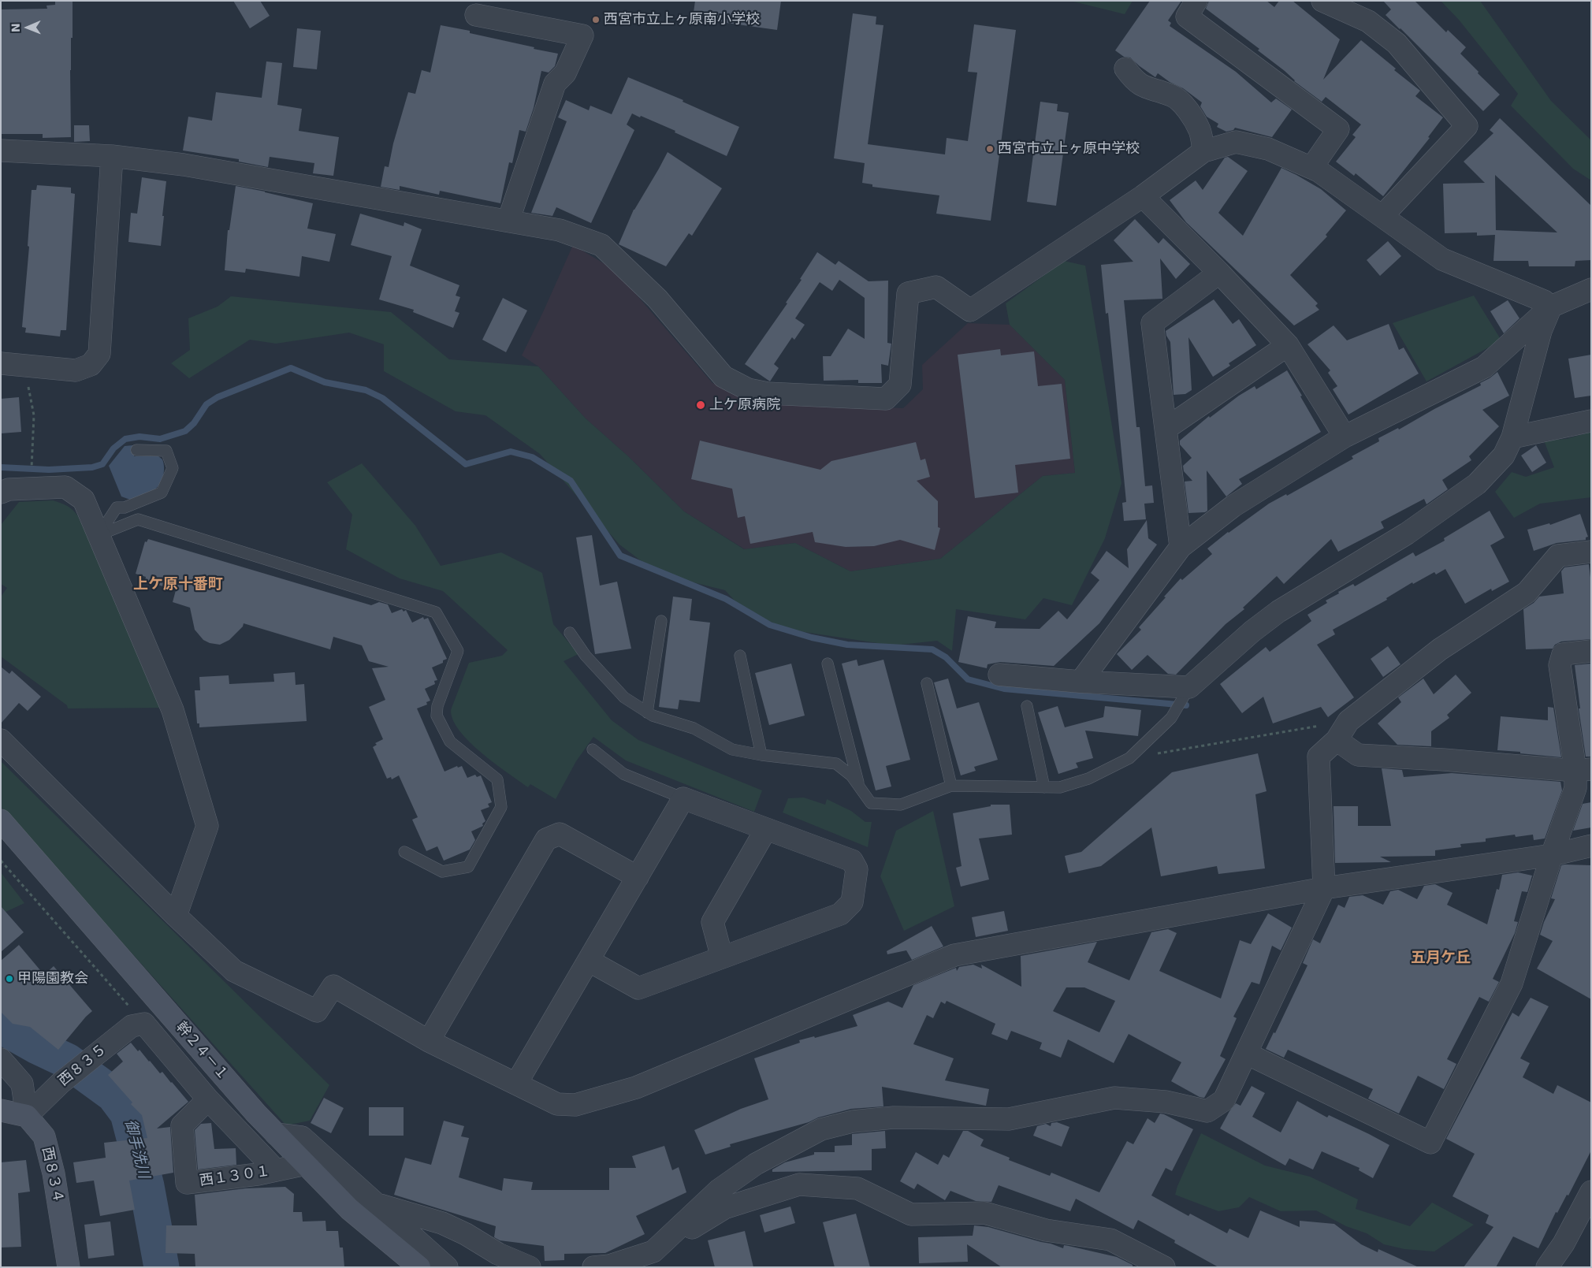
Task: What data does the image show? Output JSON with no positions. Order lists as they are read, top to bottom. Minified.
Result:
{"streets":{"street":["幹２４－１","西８３５","西８３４","西１３０１"]},"crossings":[["幹２４－１","西１３０１"],["西８３５","西８３４"]],"districts":["上ケ原十番町","五月ケ丘"],"water":["御手洗川"],"places":["西宮市立上ヶ原南小学校","西宮市立上ヶ原中学校","上ケ原病院","甲陽園教会"],"north":"left"}
